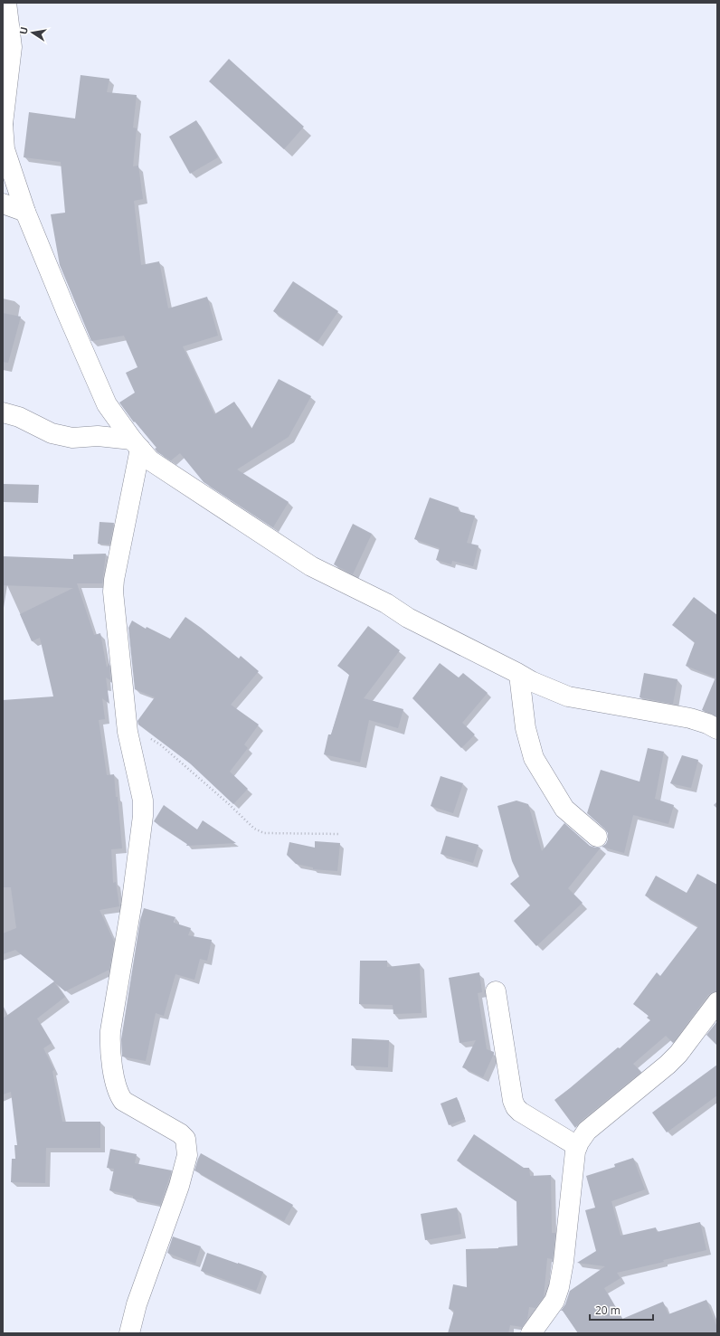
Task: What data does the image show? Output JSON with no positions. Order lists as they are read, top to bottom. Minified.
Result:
{"scale_bar":"20 m","north":"left"}
